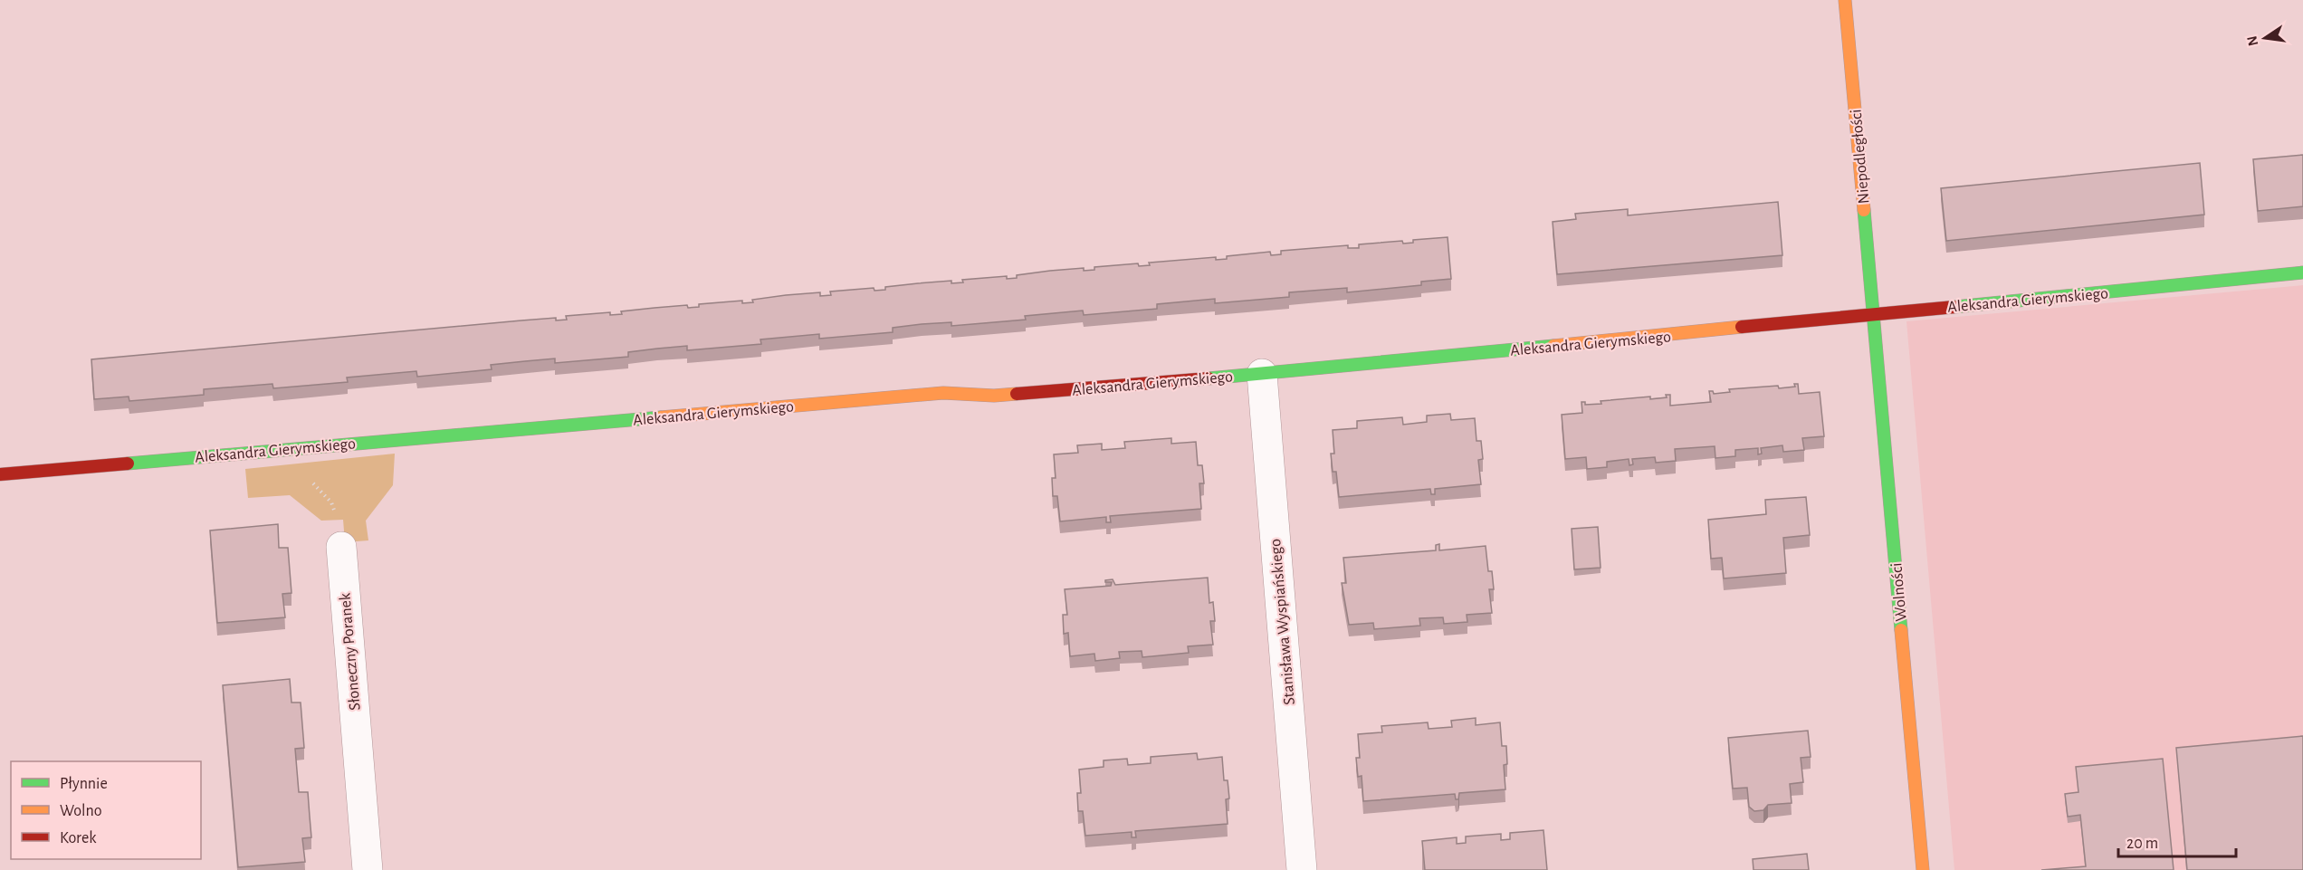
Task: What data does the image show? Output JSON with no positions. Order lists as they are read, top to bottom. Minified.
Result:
{"streets":{"street":["Niepodległości","Aleksandra Gierymskiego","Wolności","Stanisława Wyspiańskiego","Słoneczny Poranek"]},"crossings":[["Niepodległości","Aleksandra Gierymskiego"],["Niepodległości","Wolności"],["Aleksandra Gierymskiego","Wolności"],["Aleksandra Gierymskiego","Stanisława Wyspiańskiego"]],"legend":["Płynnie","Wolno","Korek"],"scale_bar":"20 m","north":"left"}
